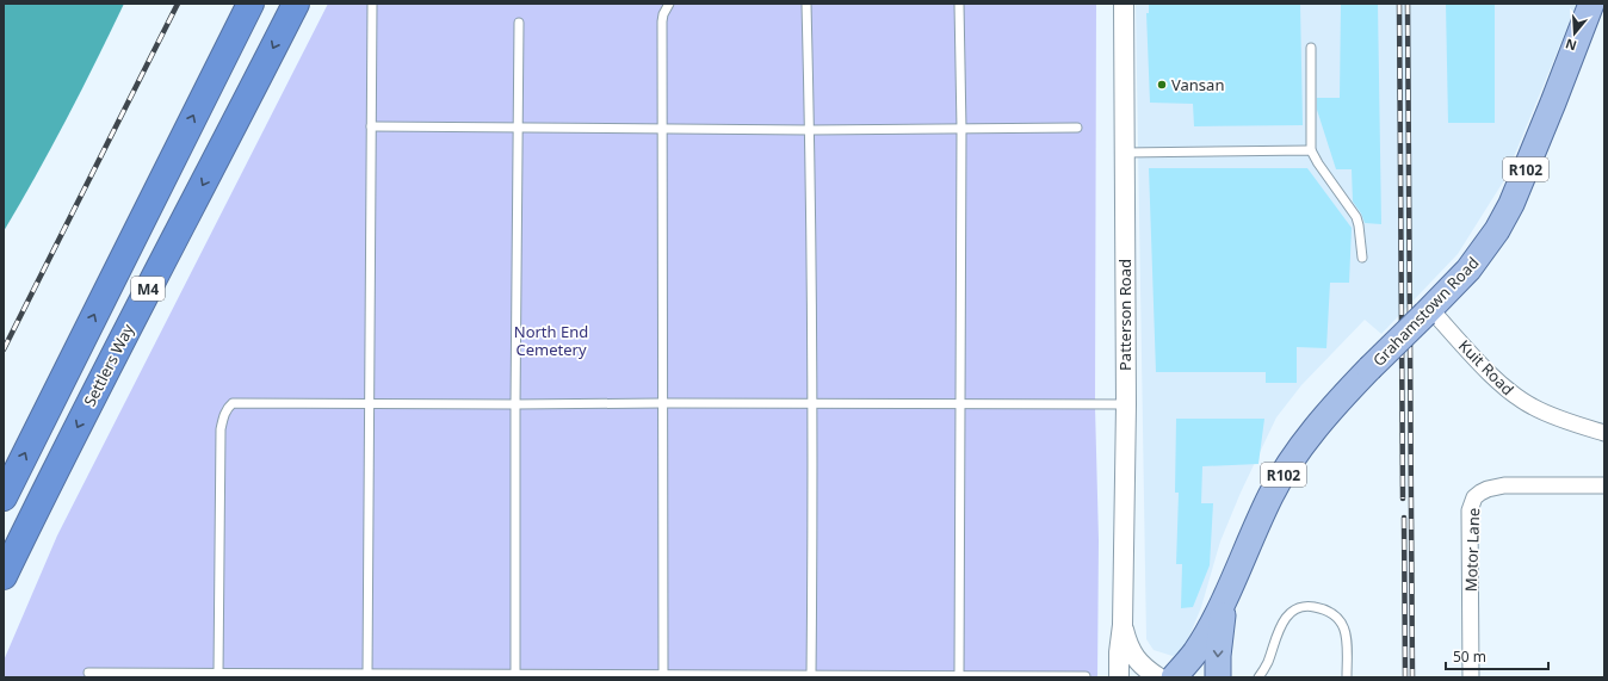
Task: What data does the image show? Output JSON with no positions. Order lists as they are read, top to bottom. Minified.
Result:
{"streets":{"highway":["M4","Settlers Way"],"main road":["R102","Grahamstown Road"],"street":["Patterson Road","Kuit Road","Motor Lane"]},"crossings":[["Grahamstown Road","Kuit Road"]],"parks":["North End Cemetery"],"places":["Vansan"],"scale_bar":"50 m","north":"bottom"}
